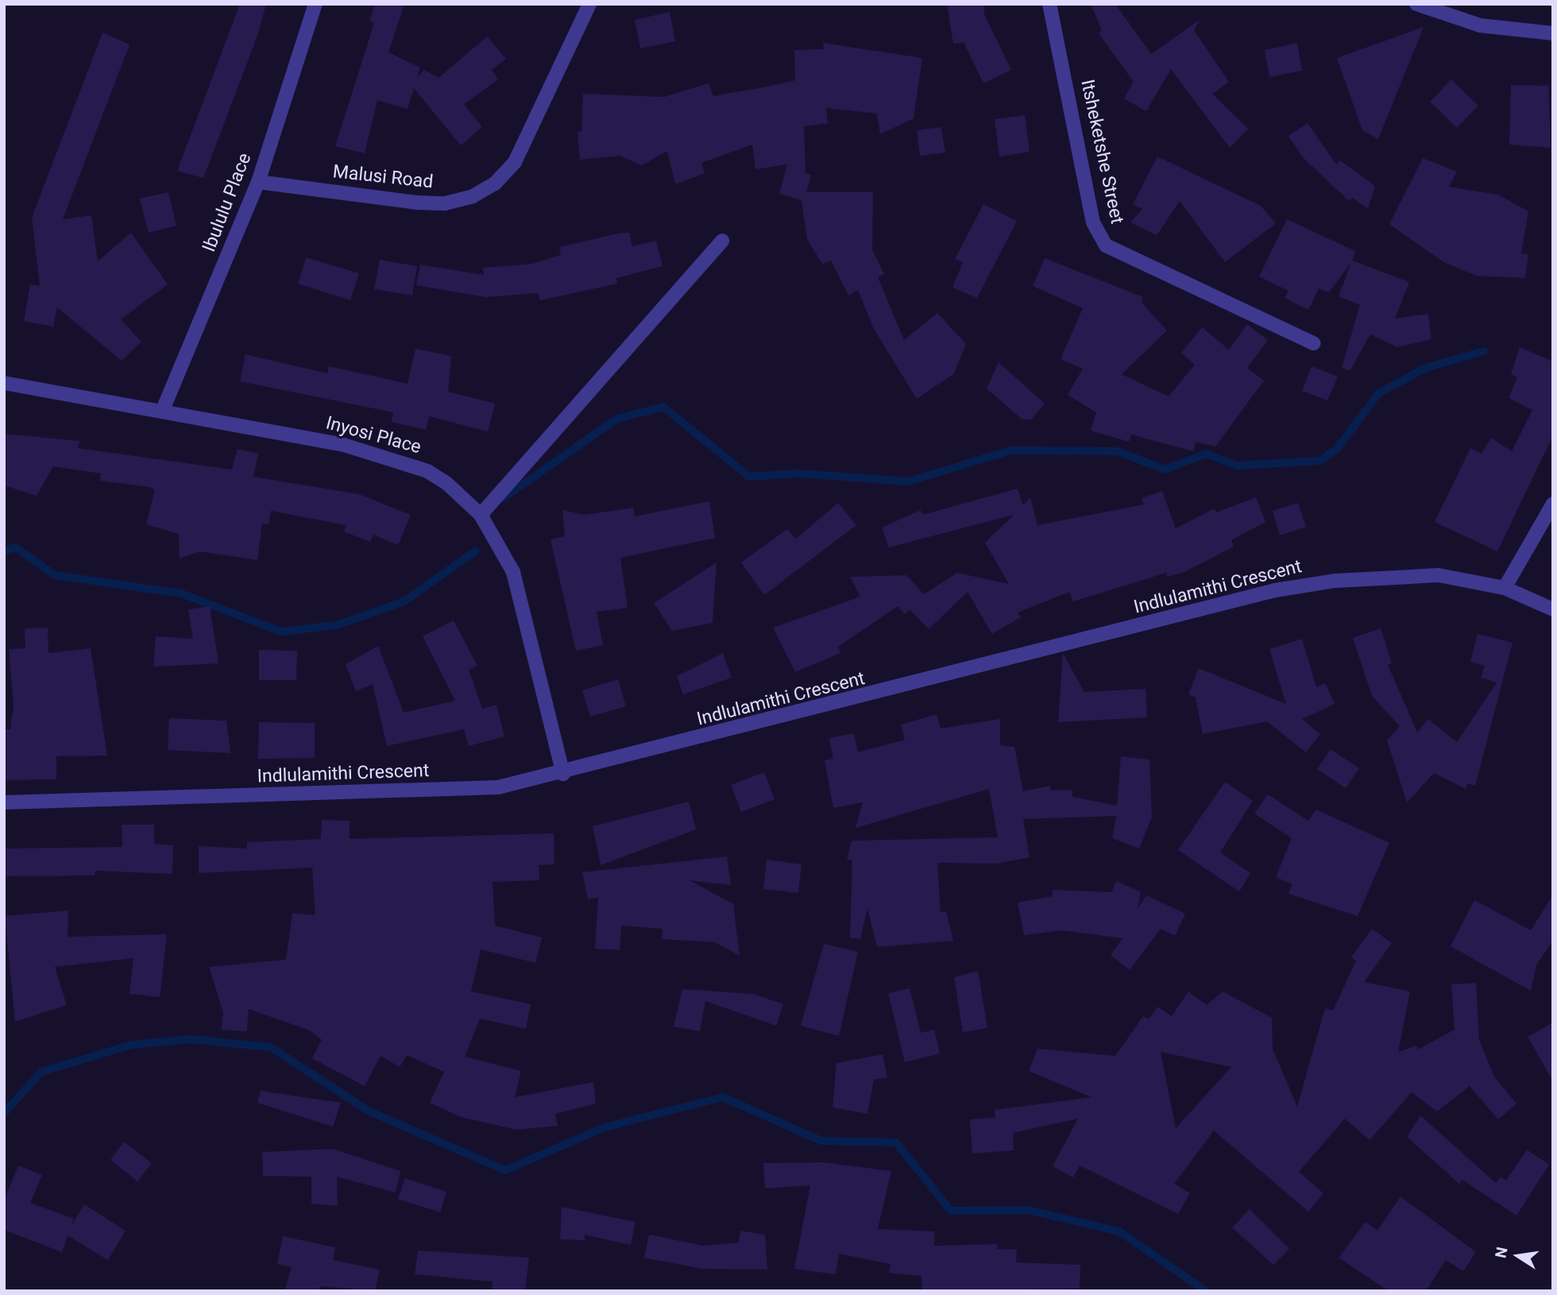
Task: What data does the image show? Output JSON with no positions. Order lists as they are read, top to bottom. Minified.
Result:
{"streets":{"street":["Itsheketshe Street","Malusi Road","Ibululu Place","Inyosi Place","Indlulamithi Crescent"]},"crossings":[["Malusi Road","Ibululu Place"],["Ibululu Place","Inyosi Place"],["Inyosi Place","Indlulamithi Crescent"]],"north":"left"}
